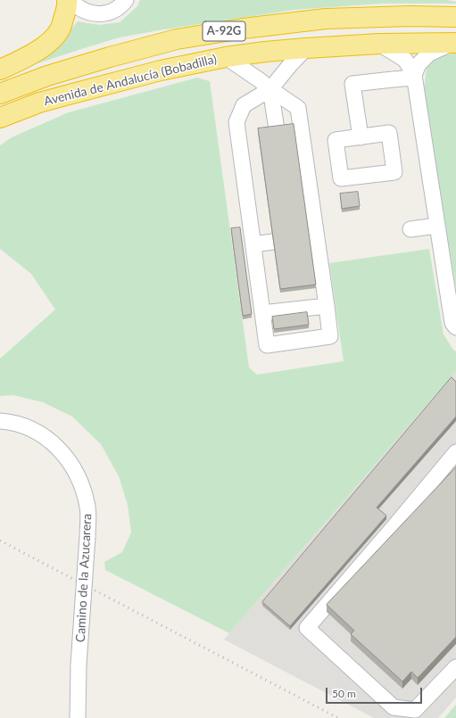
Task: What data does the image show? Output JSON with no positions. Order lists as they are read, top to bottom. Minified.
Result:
{"streets":{"highway":["A-92G","Avenida de Andalucía (Bobadilla)"],"street":["Camino de la Azucarera"]},"scale_bar":"50 m"}
